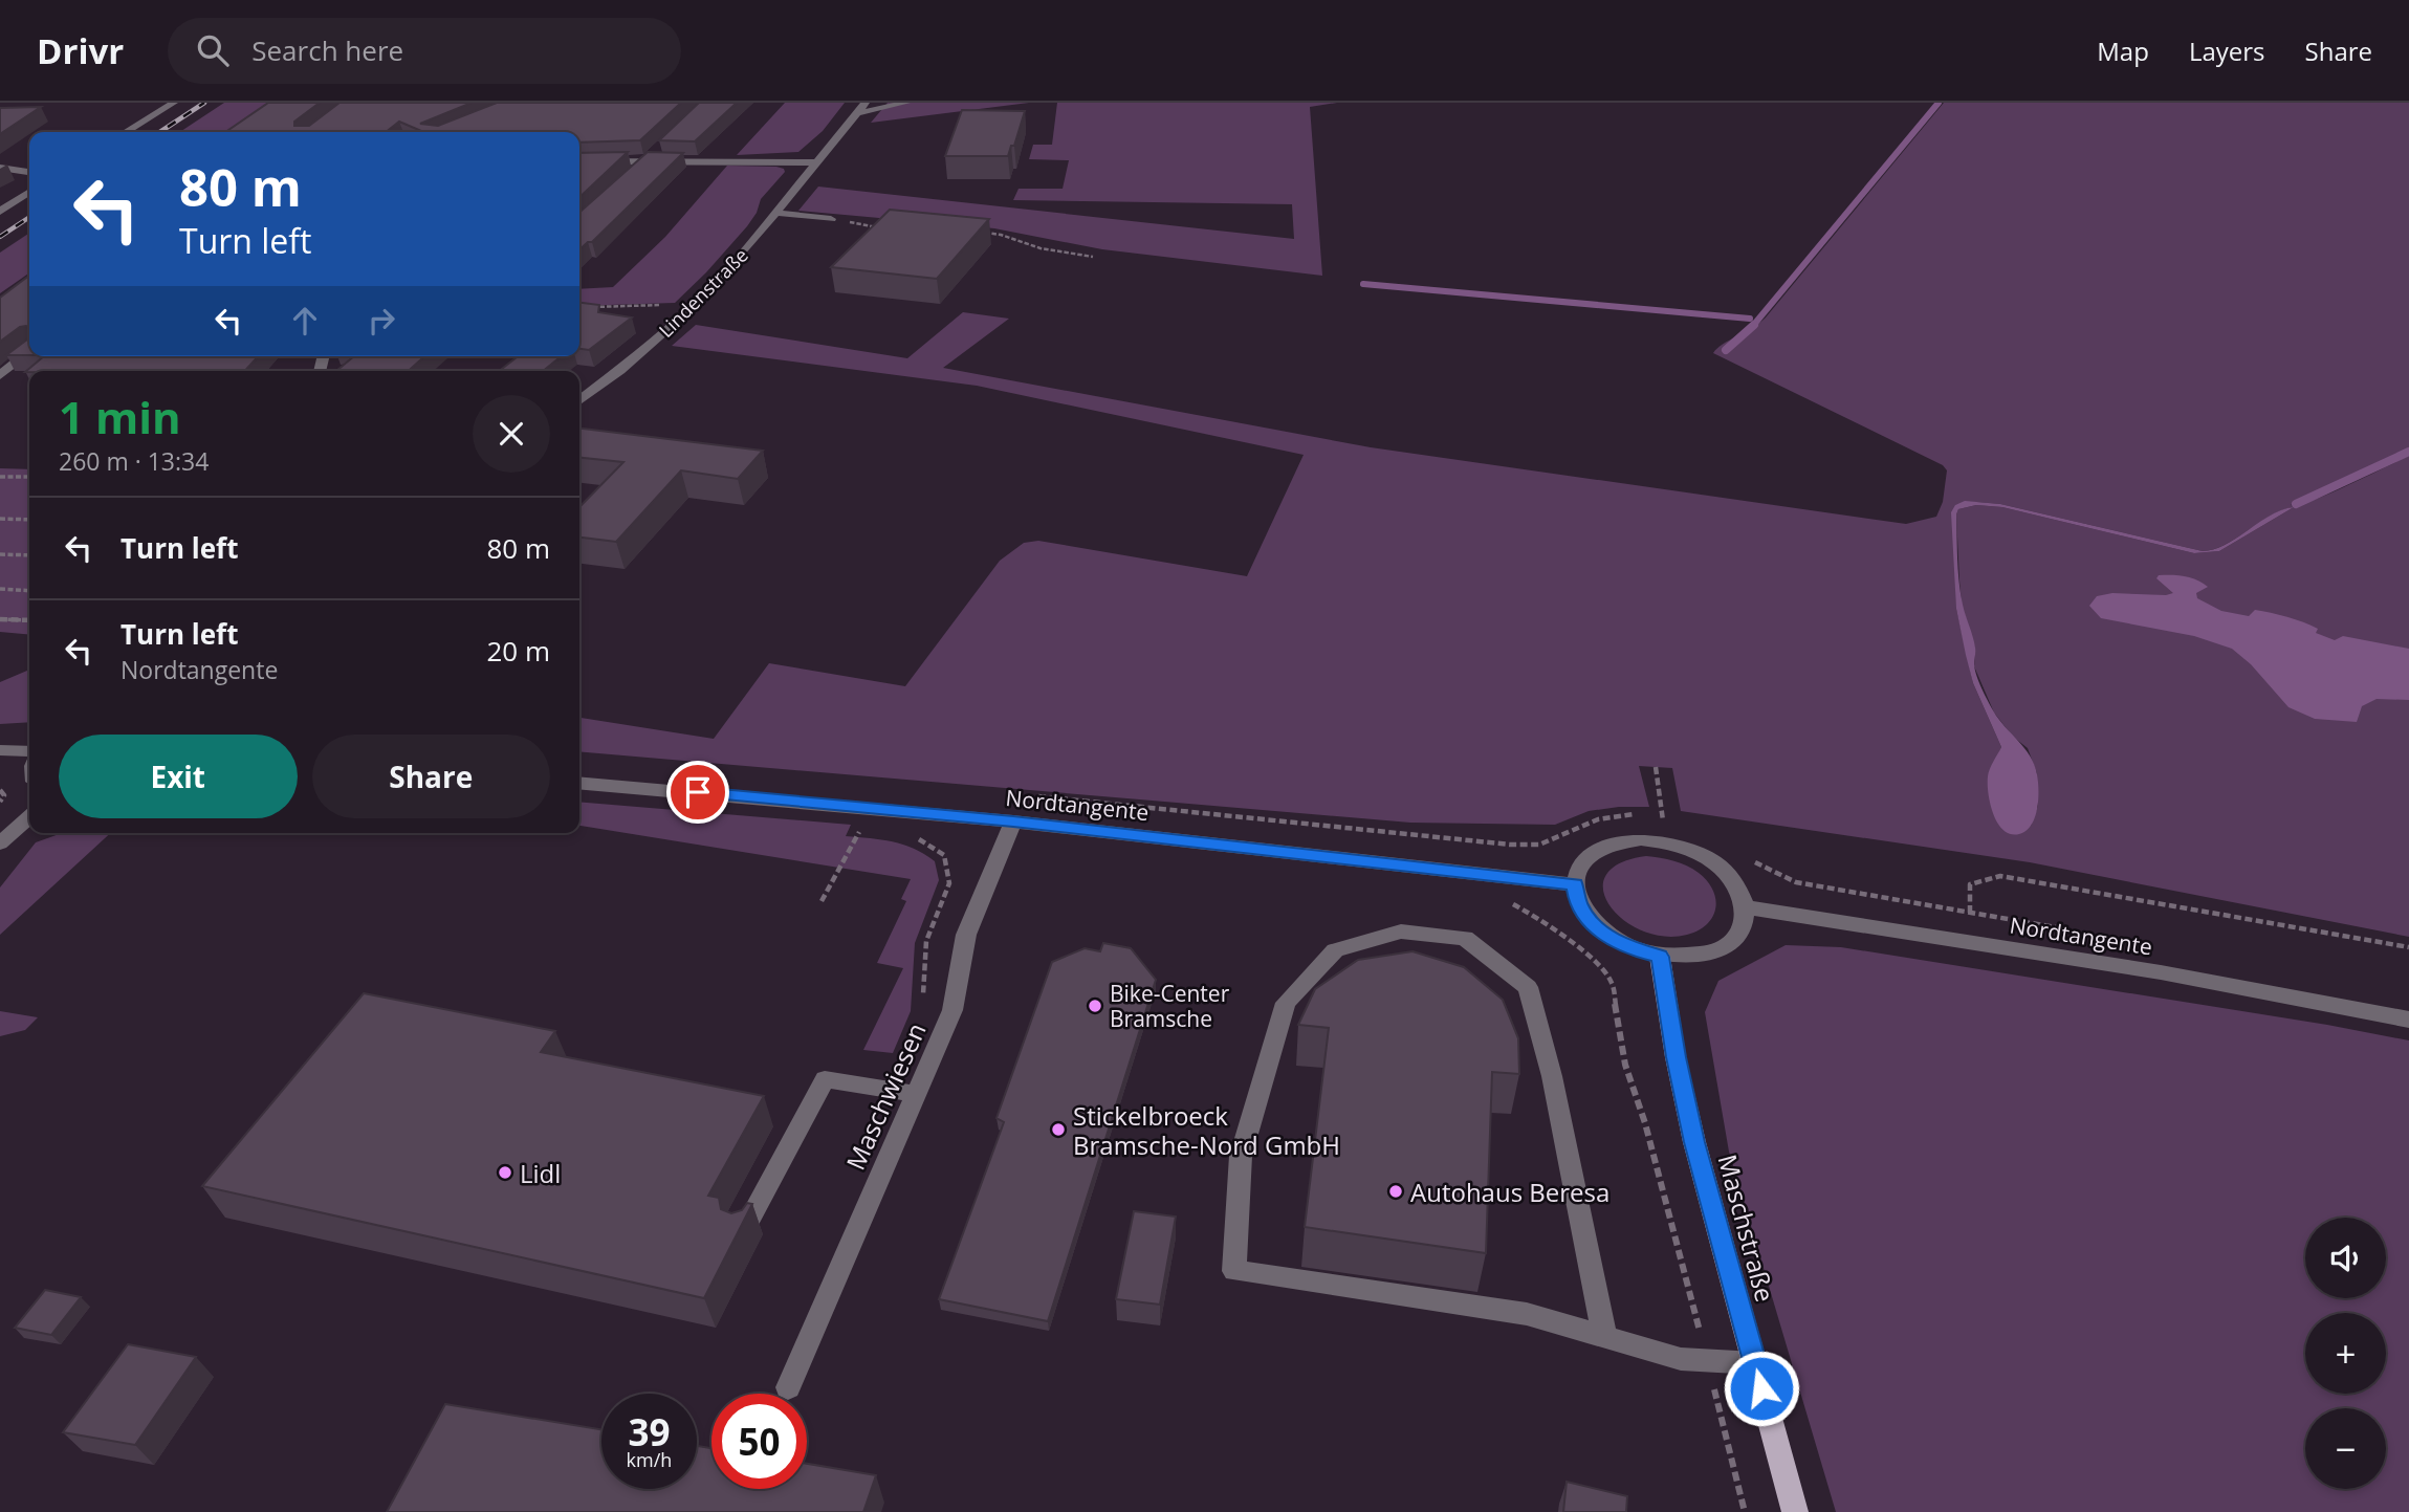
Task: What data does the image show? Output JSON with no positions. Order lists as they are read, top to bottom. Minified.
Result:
{"streets":{"main road":["Maschstraße"],"street":["Lindenstraße","Nordtangente","Maschwiesen"]},"crossings":[["Nordtangente","Maschwiesen"],["Nordtangente","Maschstraße"]],"places":["Bike-Center Bramsche","Stickelbroeck Bramsche-Nord GmbH","Lidl","Autohaus Beresa"],"page":{"header":"Drivr","search":"Search here","nav":["Map","Layers","Share"],"turn":["80 m","Turn left"],"heading":["1 min","260 m · 13:34"],"list":[{"name":"Turn left","value":"80 m"},{"name":"Turn left","note":"Nordtangente","value":"20 m"}],"buttons":["Exit","Share"],"map_buttons":["+","−"],"speed":"39 km/h","limit":"50"}}
